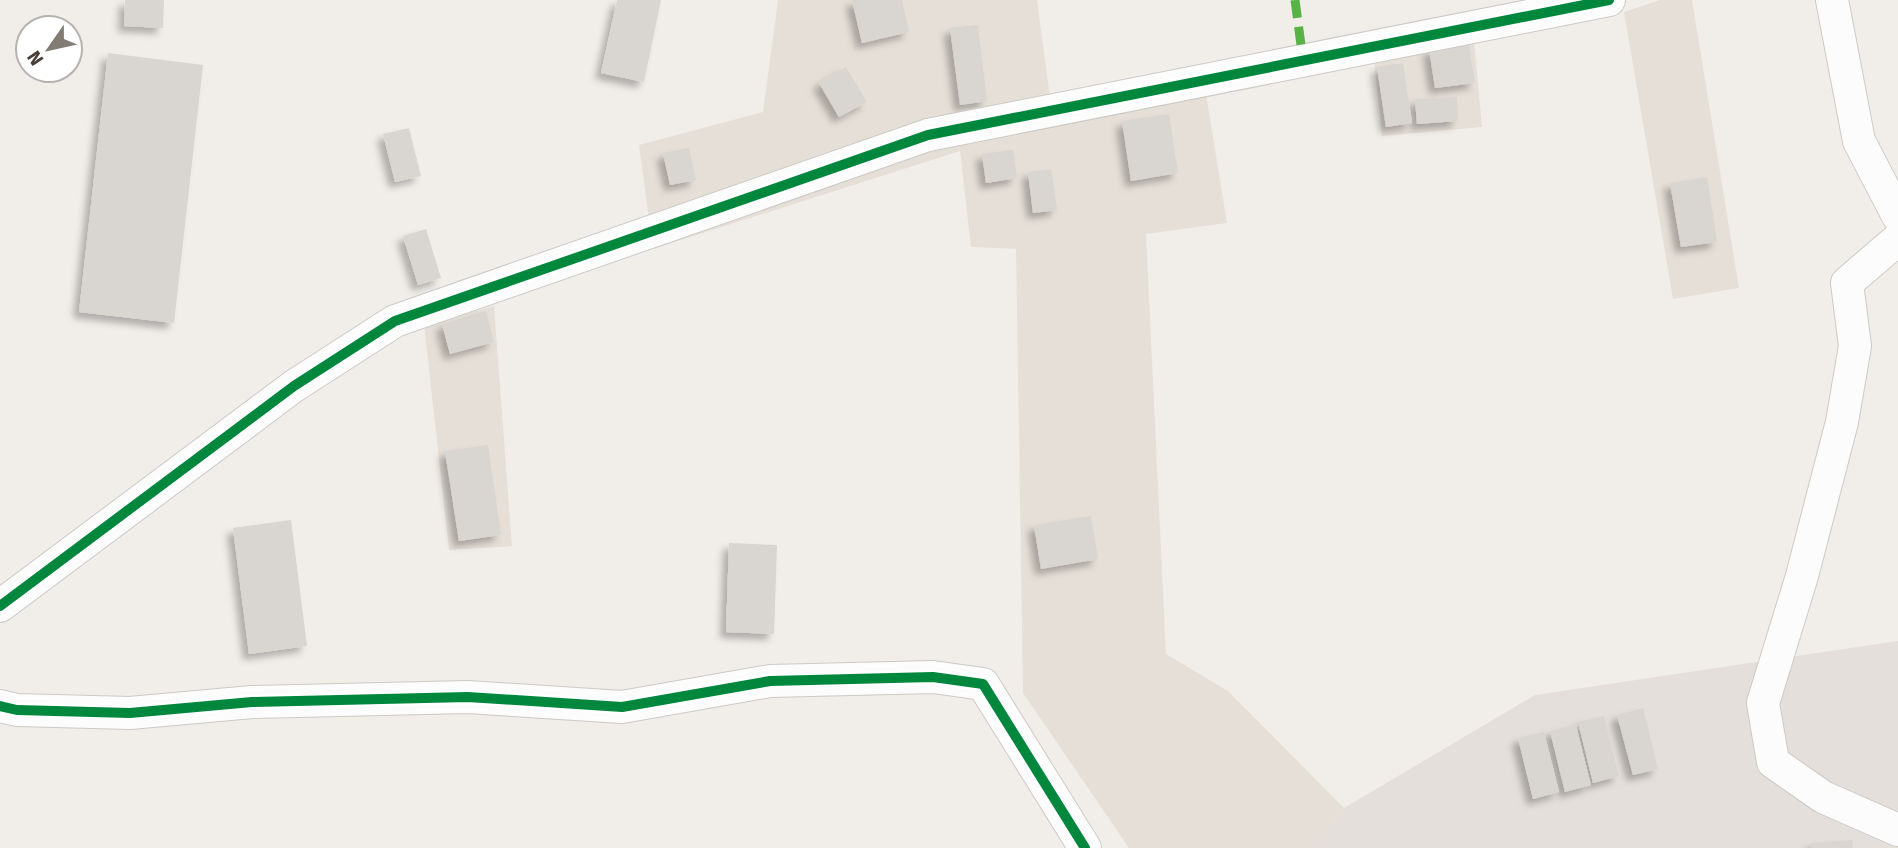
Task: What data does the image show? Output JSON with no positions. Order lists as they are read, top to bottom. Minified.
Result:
{"north":"bottom left"}
